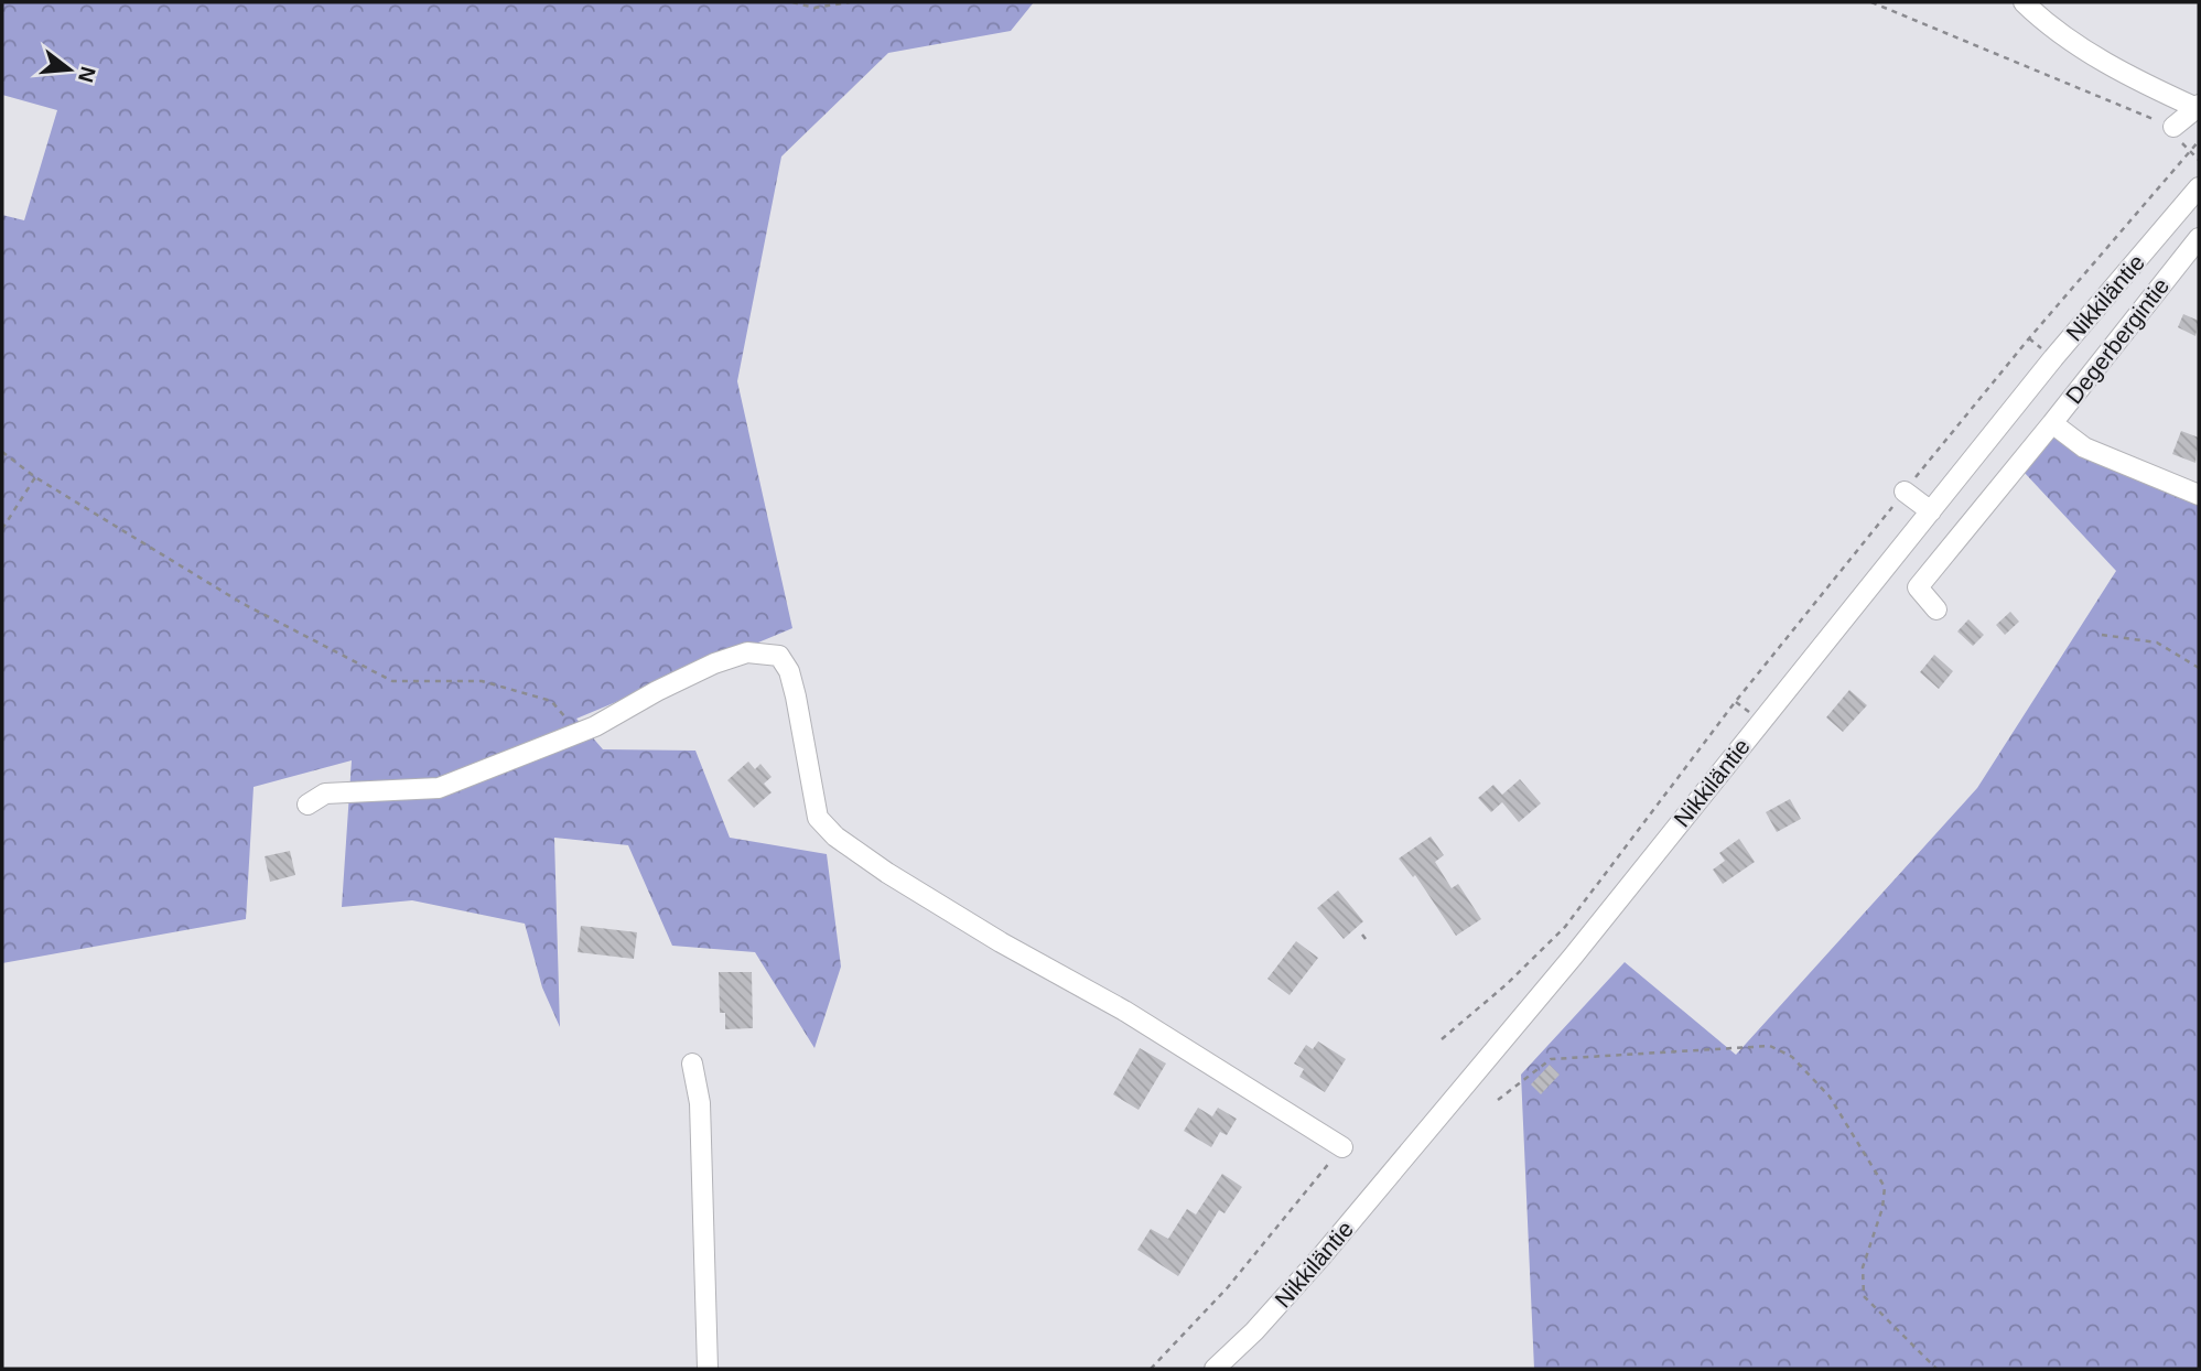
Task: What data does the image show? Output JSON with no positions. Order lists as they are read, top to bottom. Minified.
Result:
{"streets":{"street":["Nikkiläntie","Degerbergintie"]},"north":"right"}
